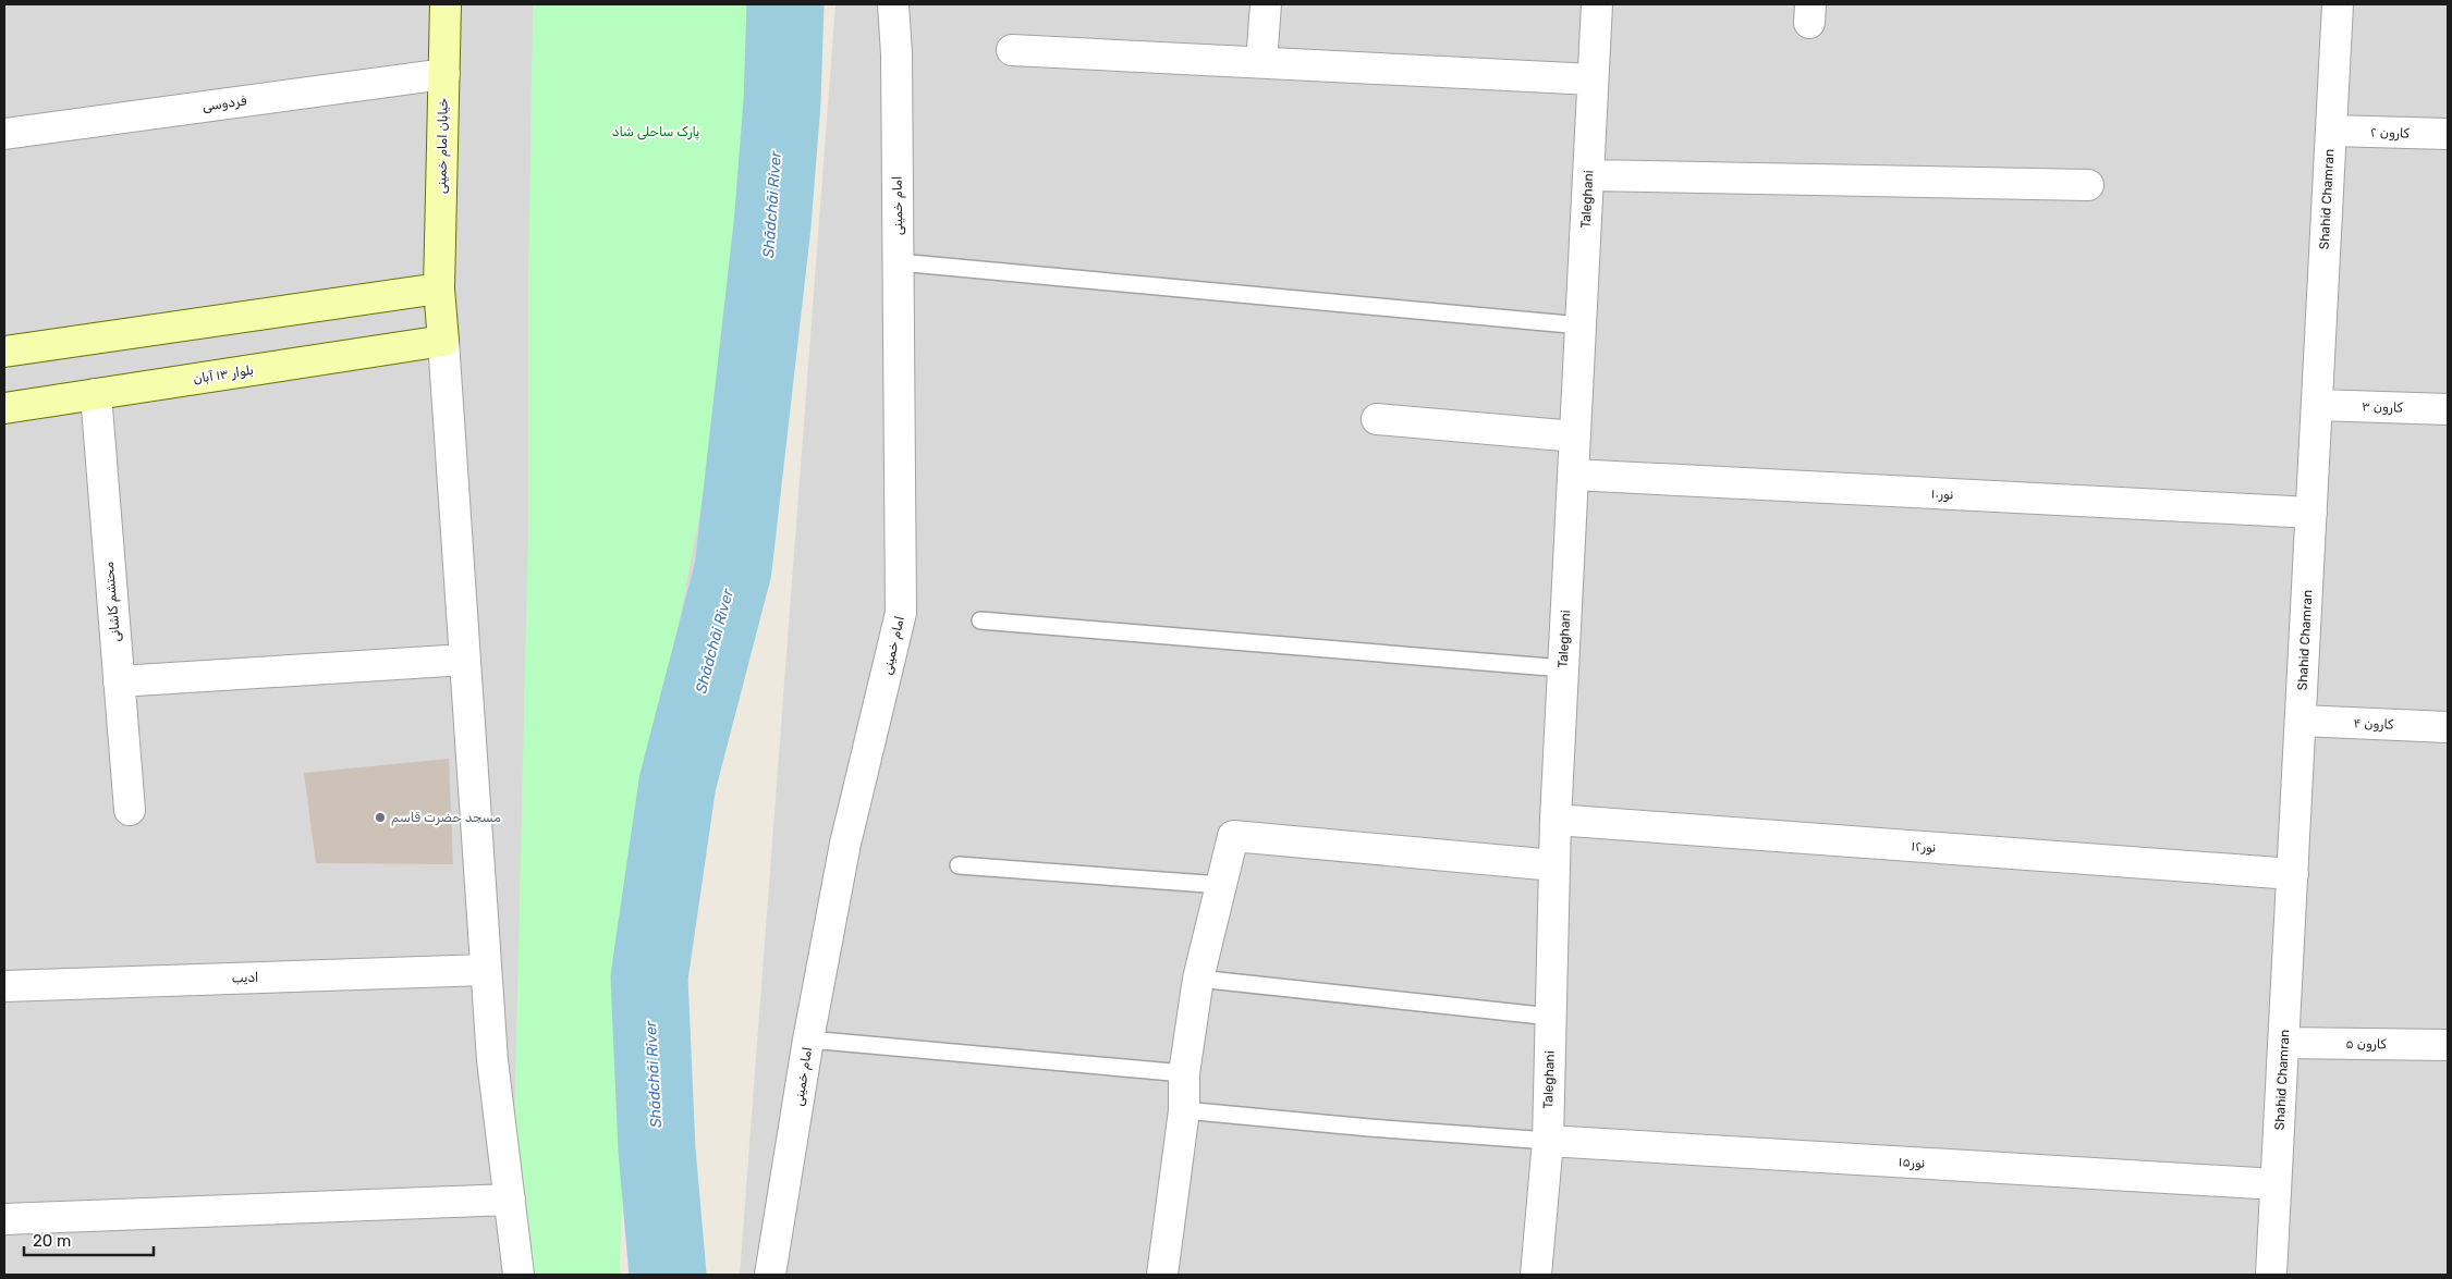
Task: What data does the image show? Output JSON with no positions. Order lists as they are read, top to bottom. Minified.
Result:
{"streets":{"street":["فردوسی","کارون ۲","خیابان امام خمینی","Taleghani","Shahid Chamran","امام خمینی","بلوار ۱۳ آبان","کارون ۳","نور۱۰","محتشم کاشانی","کارون ۴","نور۱۲","ادیب","کارون ۵","نور۱۵"]},"crossings":[["فردوسی","خیابان امام خمینی"],["کارون ۲","Shahid Chamran"],["خیابان امام خمینی","بلوار ۱۳ آبان"],["Taleghani","نور۱۰"],["Taleghani","نور۱۲"],["Taleghani","نور۱۵"],["Shahid Chamran","کارون ۳"],["Shahid Chamran","نور۱۰"],["Shahid Chamran","کارون ۴"],["Shahid Chamran","نور۱۲"],["Shahid Chamran","کارون ۵"],["Shahid Chamran","نور۱۵"],["بلوار ۱۳ آبان","محتشم کاشانی"]],"water":["Shādchāi River"],"parks":["پارک ساحلی شاد"],"places":["مسجد حضرت قاسم"],"scale_bar":"20 m"}
